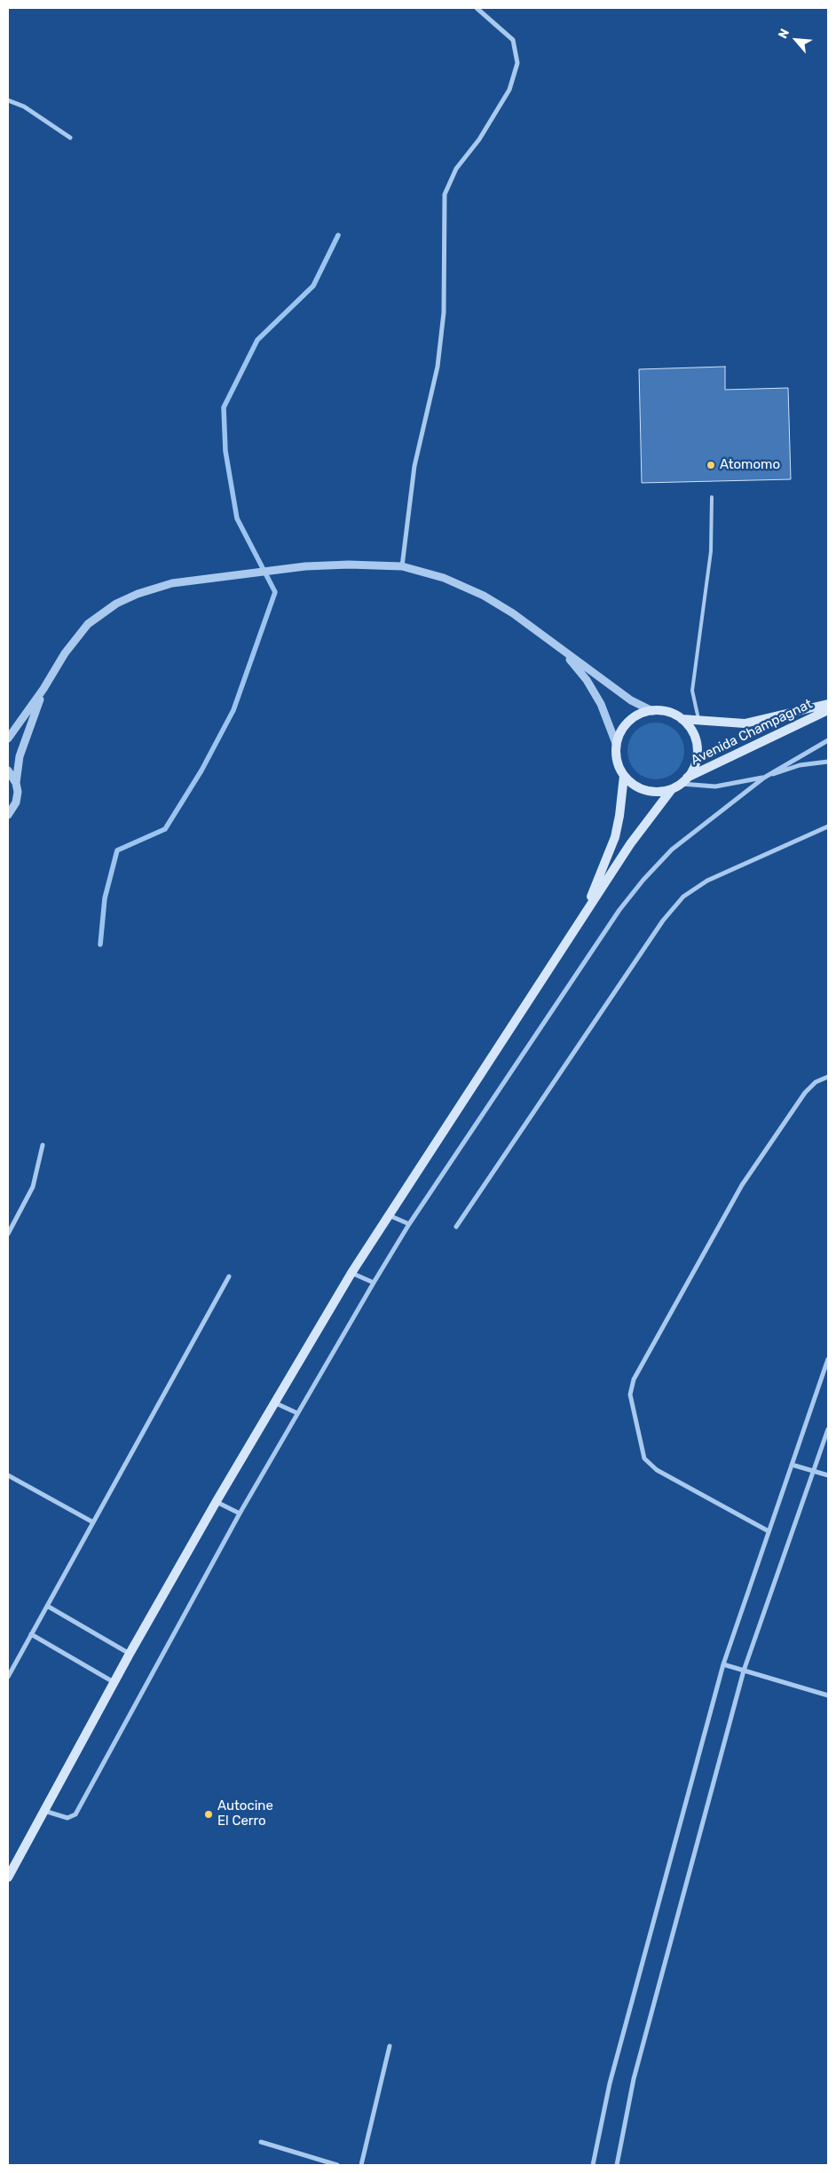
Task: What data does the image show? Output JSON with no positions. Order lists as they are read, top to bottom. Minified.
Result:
{"streets":{"main road":["Avenida Champagnat"]},"places":["Atomomo","Autocine El Cerro"],"north":"top left"}
